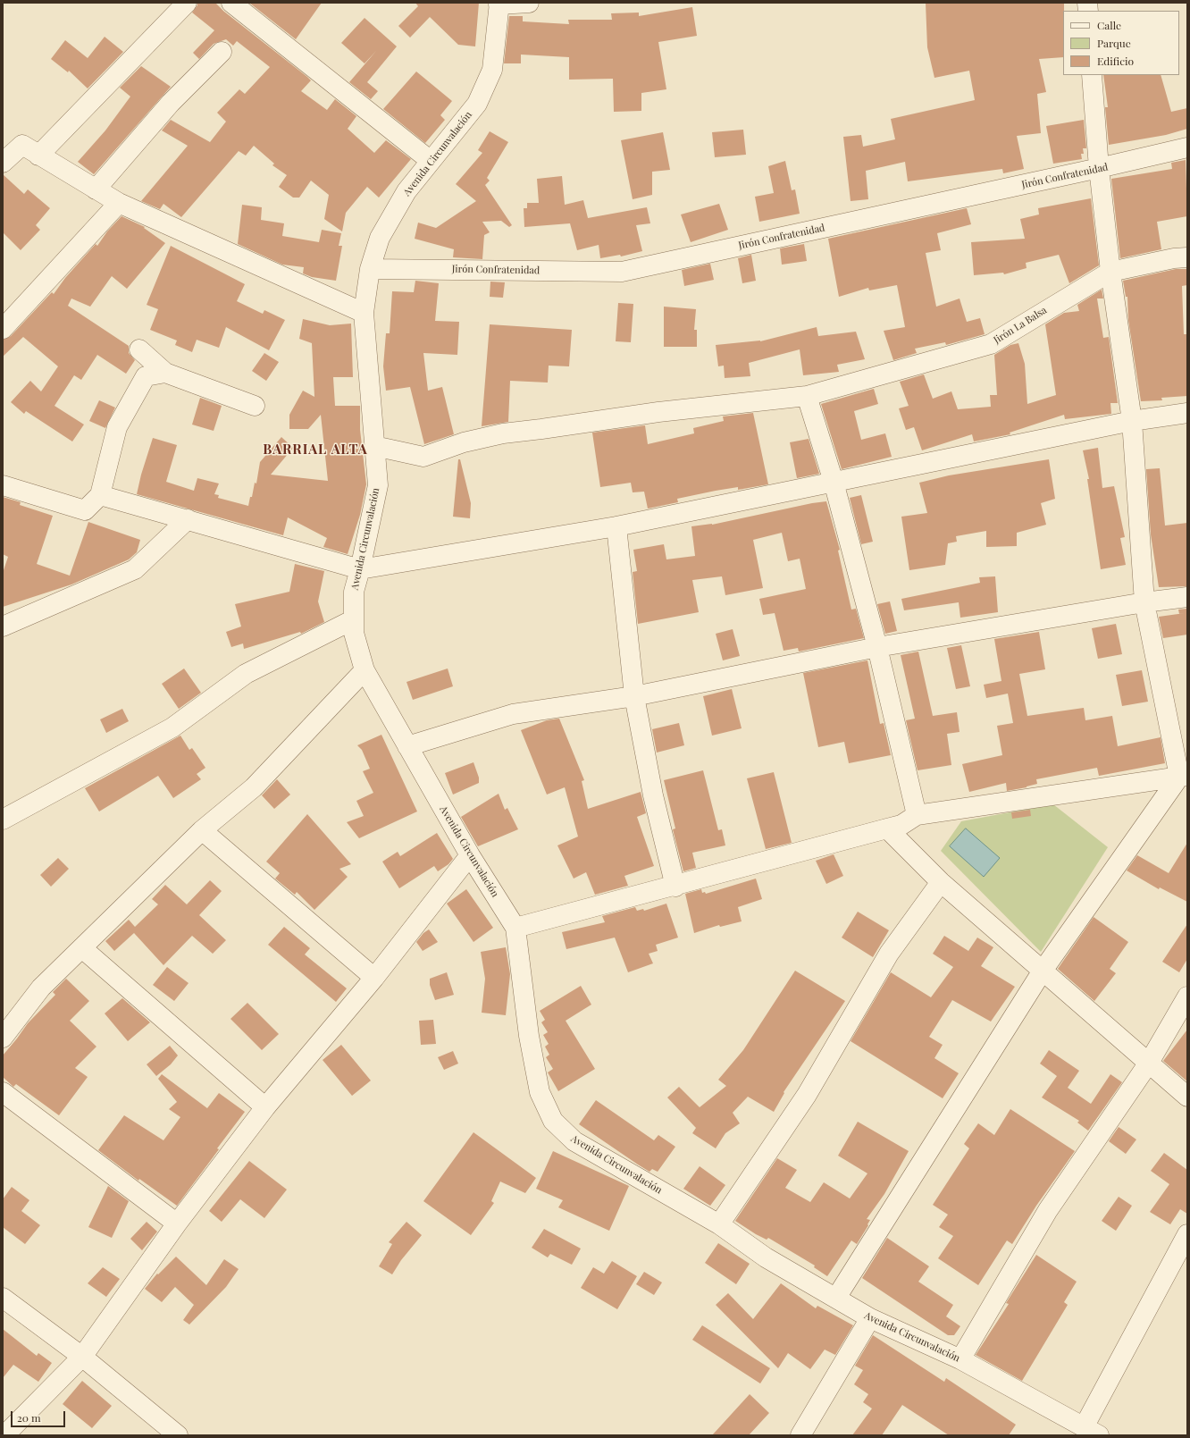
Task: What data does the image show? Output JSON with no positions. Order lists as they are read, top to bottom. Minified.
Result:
{"streets":{"street":["Avenida Circunvalación","Jirón Confratenidad","Jirón La Balsa"]},"crossings":[["Avenida Circunvalación","Jirón Confratenidad"],["Avenida Circunvalación","Jirón La Balsa"]],"districts":["BARRIAL ALTA"],"legend":["Calle","Parque","Edificio"],"scale_bar":"20 m"}
